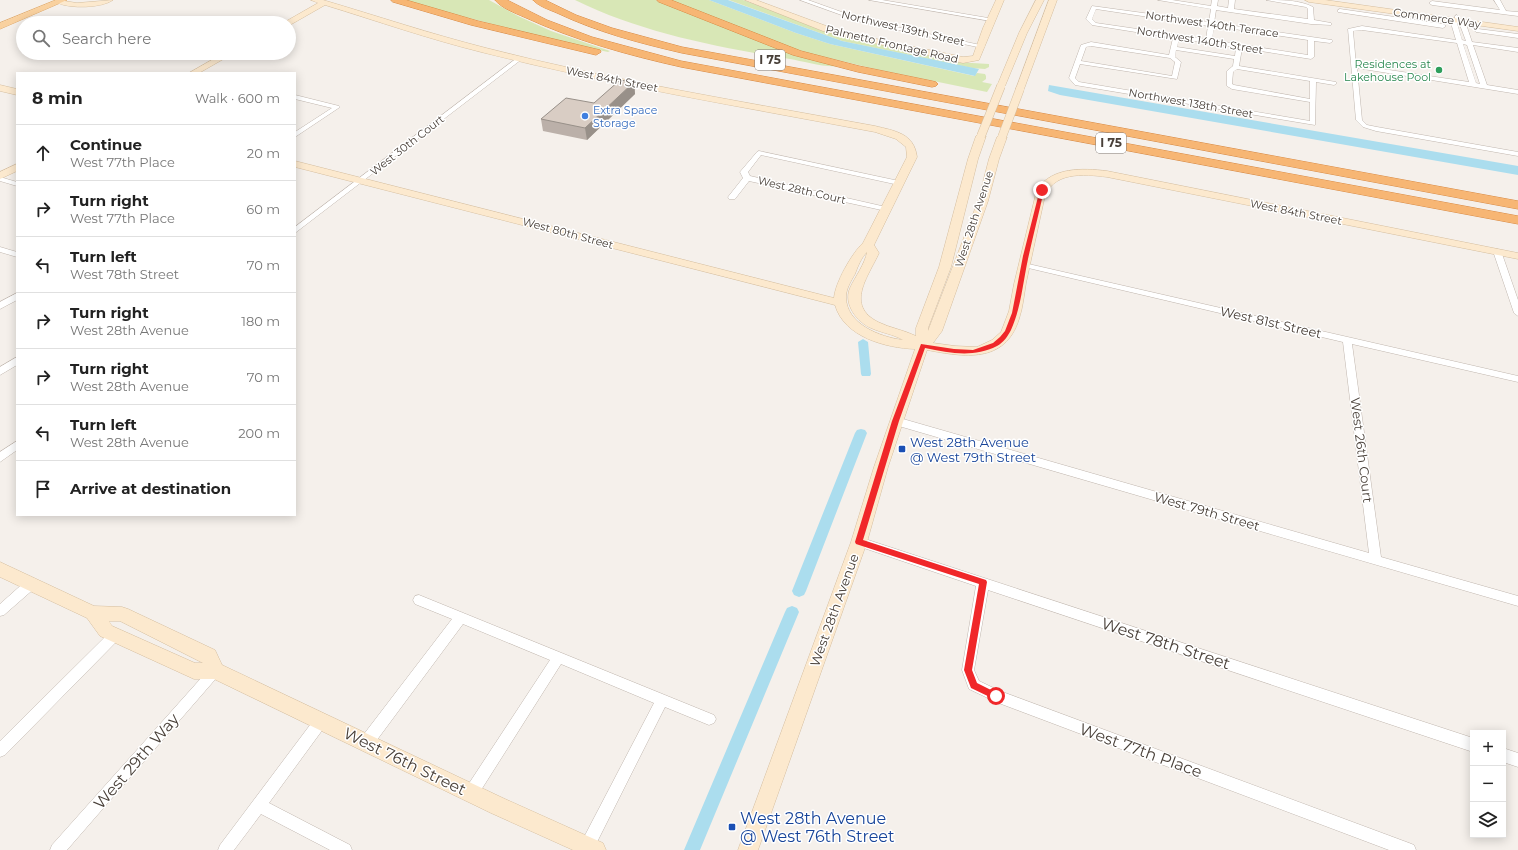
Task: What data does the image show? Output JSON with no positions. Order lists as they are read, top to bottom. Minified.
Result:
{"streets":{"highway":["I 75"],"street":["Commerce Way","Northwest 140th Terrace","Northwest 139th Street","Northwest 140th Street","Palmetto Frontage Road","West 84th Street","Northwest 138th Street","West 30th Court","West 28th Court","West 28th Avenue","West 80th Street","West 81st Street","West 26th Court","West 79th Street","West 78th Street","West 77th Place","West 29th Way","West 76th Street"]},"crossings":[["Northwest 140th Terrace","Northwest 140th Street"],["Northwest 139th Street","Palmetto Frontage Road"],["West 84th Street","West 30th Court"],["West 84th Street","West 28th Court"],["West 84th Street","West 81st Street"],["West 30th Court","West 80th Street"],["West 28th Avenue","West 79th Street"],["West 28th Avenue","West 78th Street"],["West 81st Street","West 26th Court"],["West 26th Court","West 79th Street"],["West 78th Street","West 77th Place"],["West 29th Way","West 76th Street"]],"places":{"other":["Residences at Lakehouse Pool","Extra Space Storage"],"transit":["West 28th Avenue @ West 79th Street","West 28th Avenue @ West 76th Street"]},"page":{"search":"Search here","heading":["8 min","Walk · 600 m"],"list":[["Continue","West 77th Place","20 m"],["Turn right","West 77th Place","60 m"],["Turn left","West 78th Street","70 m"],["Turn right","West 28th Avenue","180 m"],["Turn right","West 28th Avenue","70 m"],["Turn left","West 28th Avenue","200 m"],"Arrive at destination"],"map_buttons":["+","−"]}}
